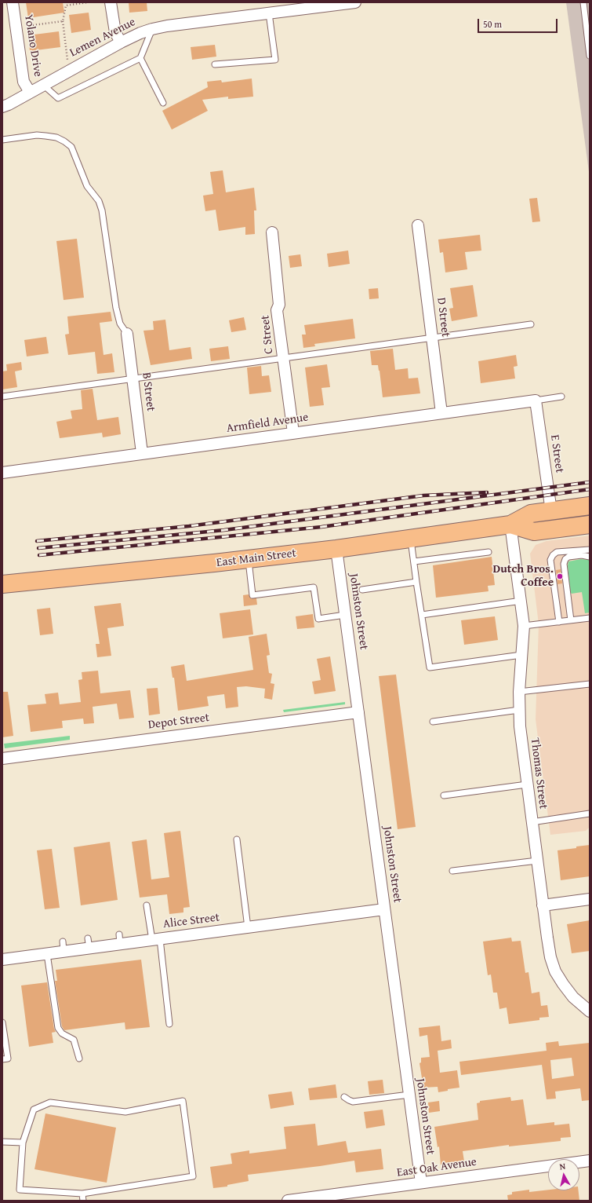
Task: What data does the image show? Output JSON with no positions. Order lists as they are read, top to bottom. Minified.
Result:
{"streets":{"main road":["East Main Street"],"street":["Lemen Avenue","Yolano Drive","D Street","C Street","B Street","Armfield Avenue","E Street","Johnston Street","Depot Street","Thomas Street","Alice Street","East Oak Avenue"]},"crossings":[["Lemen Avenue","Yolano Drive"],["D Street","Armfield Avenue"],["C Street","Armfield Avenue"],["B Street","Armfield Avenue"],["Armfield Avenue","E Street"],["E Street","East Main Street"],["East Main Street","Johnston Street"],["East Main Street","Thomas Street"],["Johnston Street","Depot Street"],["Johnston Street","Alice Street"],["Johnston Street","East Oak Avenue"]],"places":["Dutch Bros. Coffee"],"scale_bar":"50 m","north":"top"}
